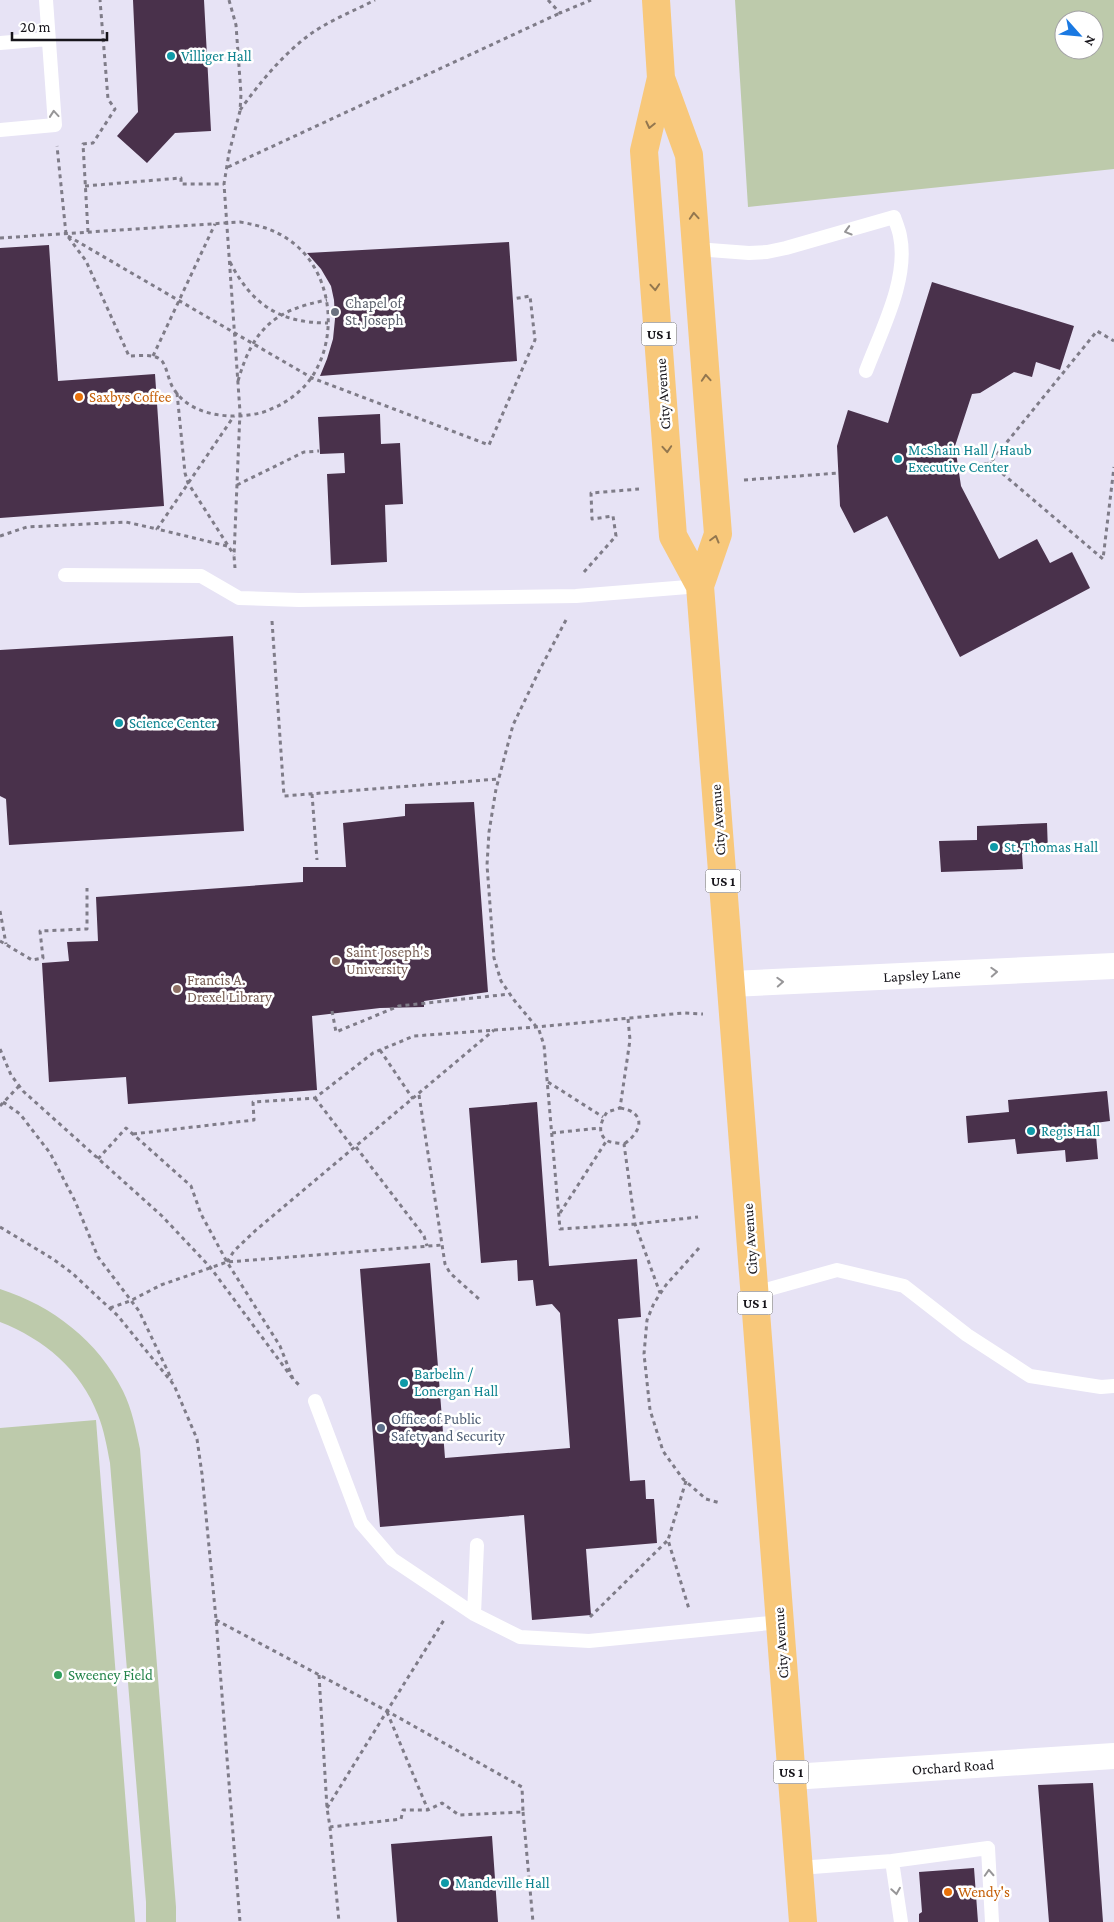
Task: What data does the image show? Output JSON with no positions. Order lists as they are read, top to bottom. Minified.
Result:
{"streets":{"highway":["US 1","City Avenue"],"street":["Lapsley Lane","Orchard Road"]},"crossings":[["City Avenue","Lapsley Lane"],["City Avenue","Orchard Road"]],"one_way":["Lapsley Lane"],"places":["Villiger Hall","Chapel of St. Joseph","Saxbys Coffee","McShain Hall / Haub Executive Center","Science Center","St. Thomas Hall","Saint Joseph's University","Francis A. Drexel Library","Regis Hall","Barbelin / Lonergan Hall","Office of Public Safety and Security","Sweeney Field","Mandeville Hall","Wendy's"],"scale_bar":"20 m","north":"bottom right"}
